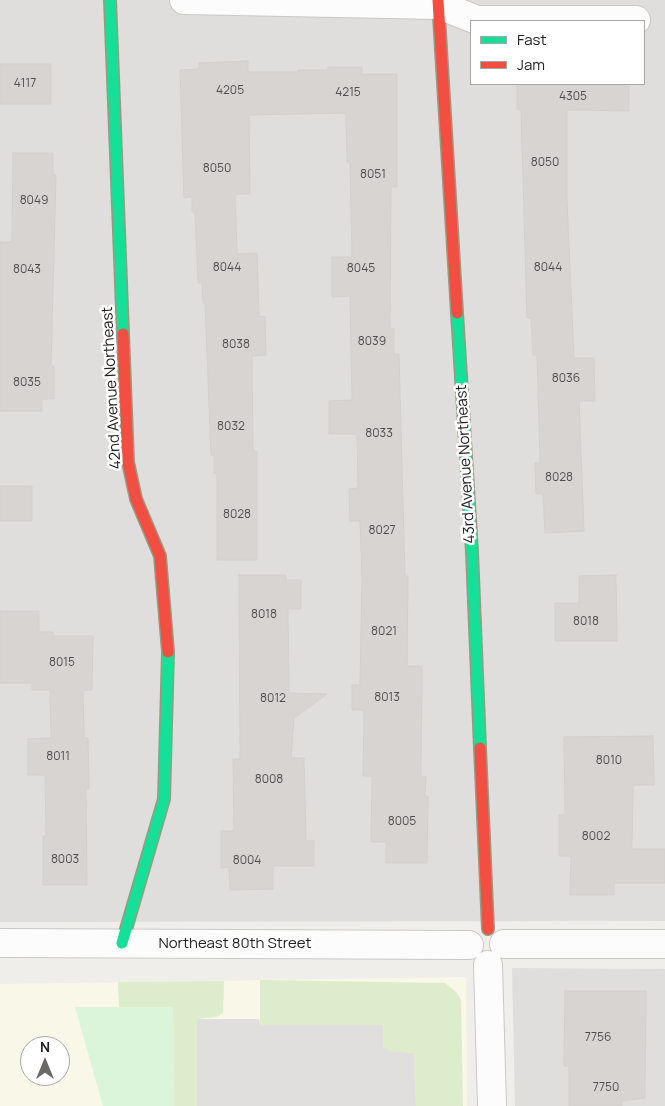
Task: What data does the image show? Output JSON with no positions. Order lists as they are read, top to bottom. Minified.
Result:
{"streets":{"street":["42nd Avenue Northeast","43rd Avenue Northeast","Northeast 80th Street"]},"crossings":[["42nd Avenue Northeast","Northeast 80th Street"],["43rd Avenue Northeast","Northeast 80th Street"]],"house_numbers":["4117","4205","4215","4305","8050","8050","8051","8049","8044","8044","8045","8043","8039","8038","8036","8035","8032","8033","8028","8028","8027","8018","8018","8021","8015","8013","8012","8011","8010","8008","8005","8002","8003","8004","7756","7750"],"legend":["Fast","Jam"],"north":"top"}
